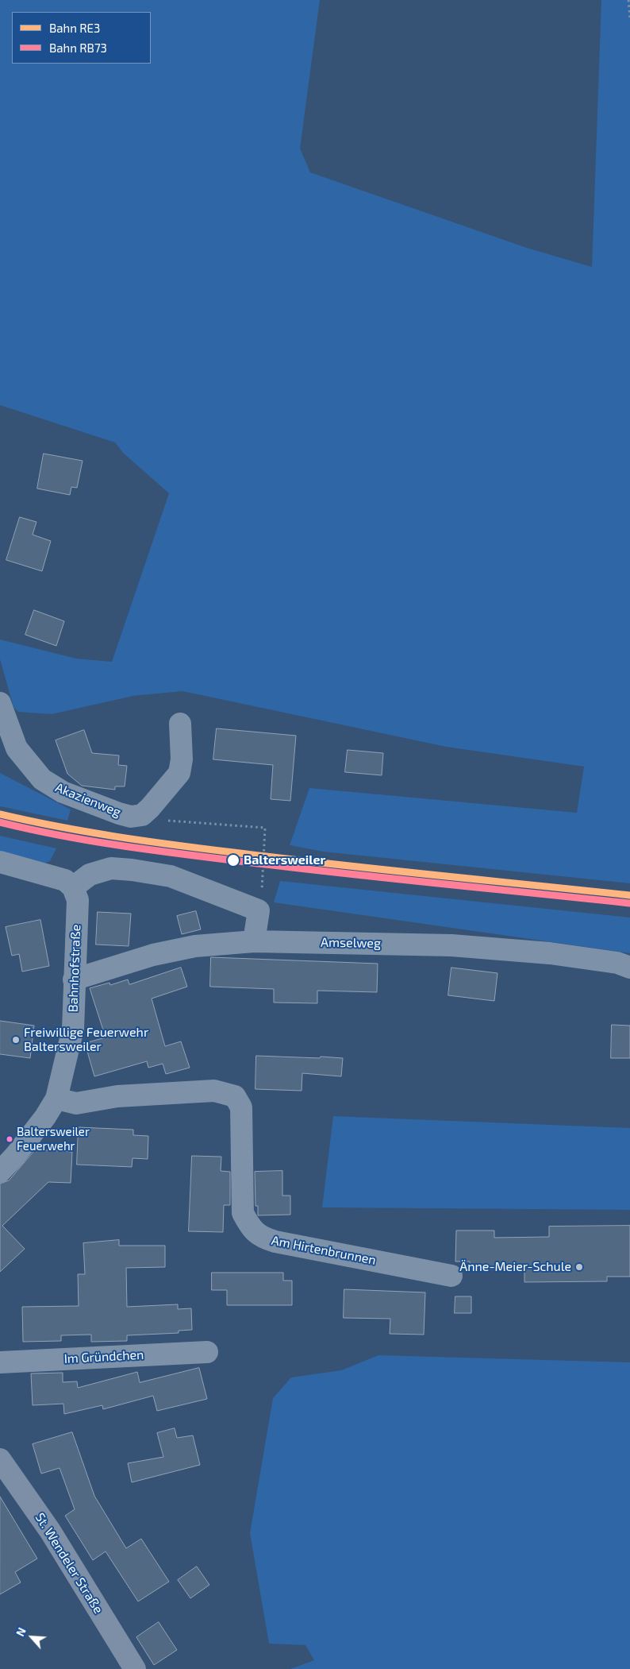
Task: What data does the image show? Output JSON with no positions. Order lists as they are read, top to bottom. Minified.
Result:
{"streets":{"main road":["St. Wendeler Straße"],"street":["Akazienweg","Amselweg","Bahnhofstraße","Am Hirtenbrunnen","Im Gründchen"]},"crossings":[["Amselweg","Bahnhofstraße"],["Bahnhofstraße","Am Hirtenbrunnen"]],"places":["Baltersweiler","Freiwillige Feuerwehr Baltersweiler","Baltersweiler Feuerwehr","Änne-Meier-Schule"],"lines":["rail line RE3","rail line RB73"],"legend":["Bahn RE3","Bahn RB73"],"north":"top left"}
